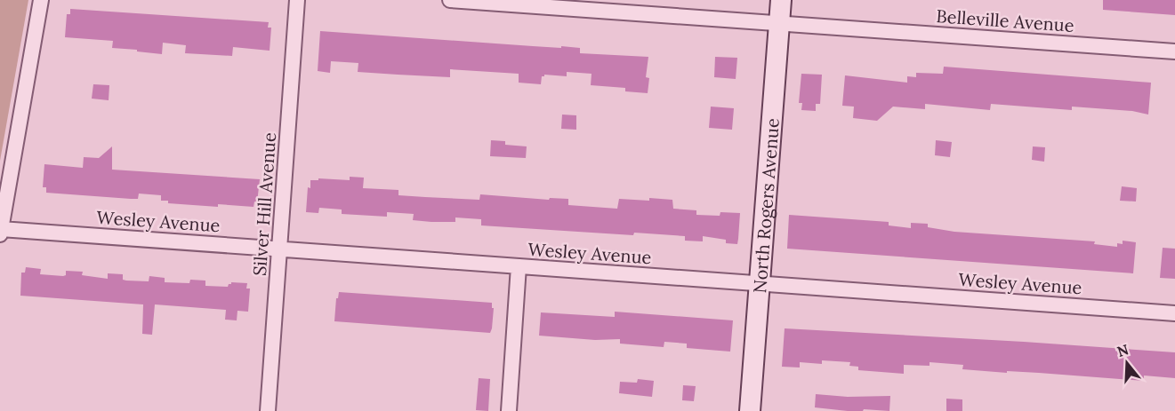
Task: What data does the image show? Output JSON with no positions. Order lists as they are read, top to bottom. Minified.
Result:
{"streets":{"street":["Belleville Avenue","Silver Hill Avenue","North Rogers Avenue","Wesley Avenue"]},"crossings":[["Belleville Avenue","North Rogers Avenue"],["Silver Hill Avenue","Wesley Avenue"],["North Rogers Avenue","Wesley Avenue"]],"north":"top"}
